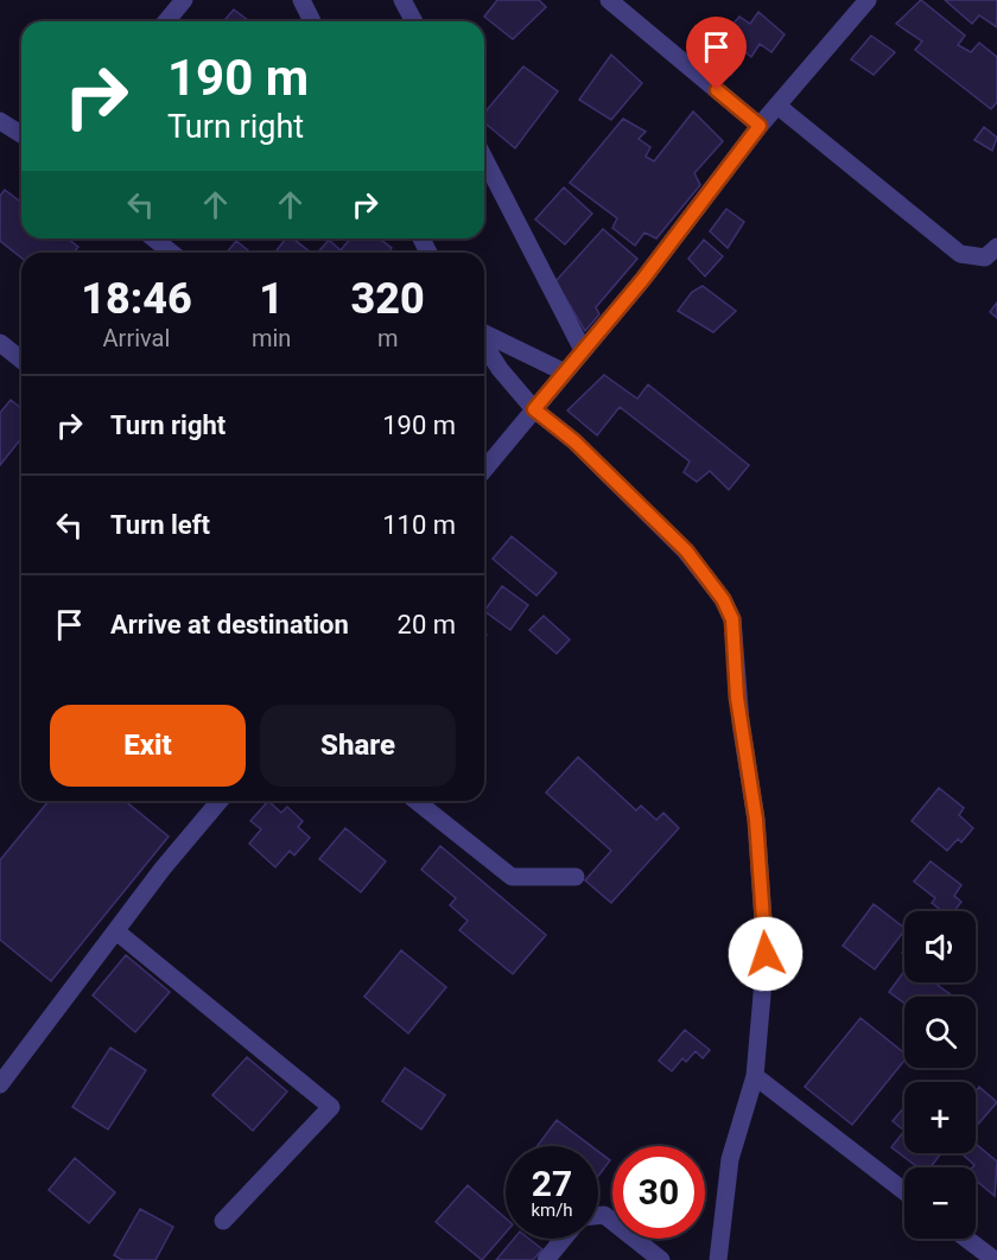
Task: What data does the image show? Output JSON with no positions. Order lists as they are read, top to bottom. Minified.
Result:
{"page":{"turn":["190 m","Turn right"],"eta":["18:46","Arrival","1","min","320","m"],"list":[{"name":"Turn right","value":"190 m"},{"name":"Turn left","value":"110 m"},{"name":"Arrive at destination","value":"20 m"}],"buttons":["Exit","Share"],"map_buttons":["+","−"],"speed":"27 km/h","limit":"30"}}
